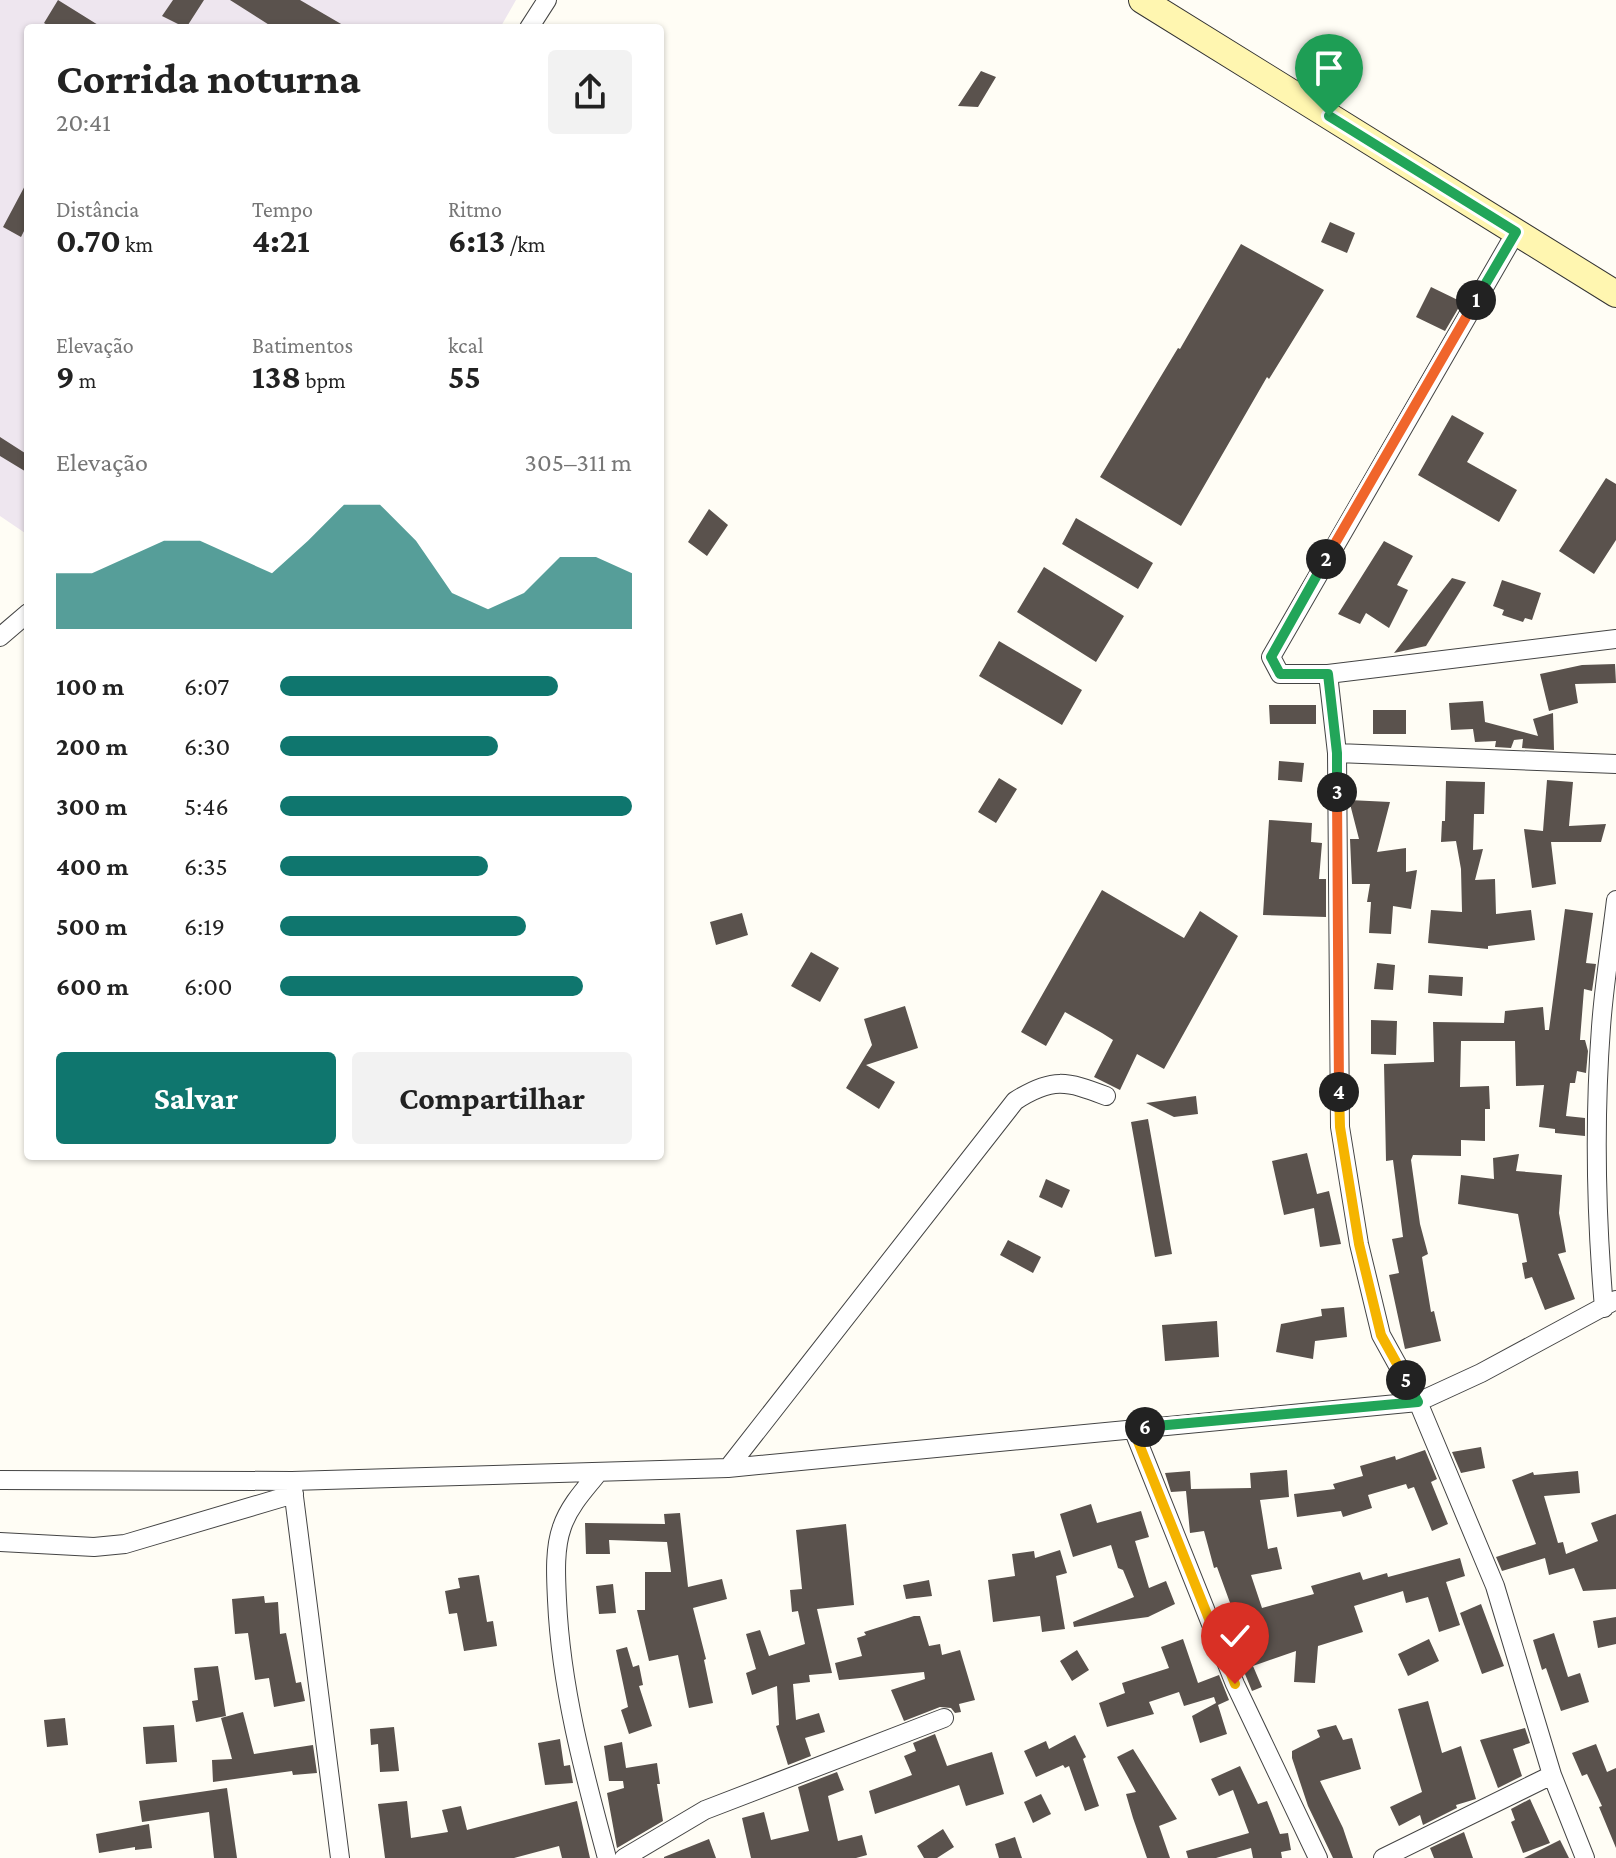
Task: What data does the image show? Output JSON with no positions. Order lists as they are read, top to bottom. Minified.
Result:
{"page":{"heading":["Corrida noturna","20:41"],"stats":[["Distância","0.70 km"],["Tempo","4:21"],["Ritmo","6:13 /km"],["Elevação","9 m"],["Batimentos","138 bpm"],["kcal","55"]],"pins":["1","2","3","4","5","6"],"chart":["Elevação","305–311 m"],"list":[{"name":"100 m","note":"6:07"},{"name":"200 m","note":"6:30"},{"name":"300 m","note":"5:46"},{"name":"400 m","note":"6:35"},{"name":"500 m","note":"6:19"},{"name":"600 m","note":"6:00"}],"buttons":["Salvar","Compartilhar"]}}
